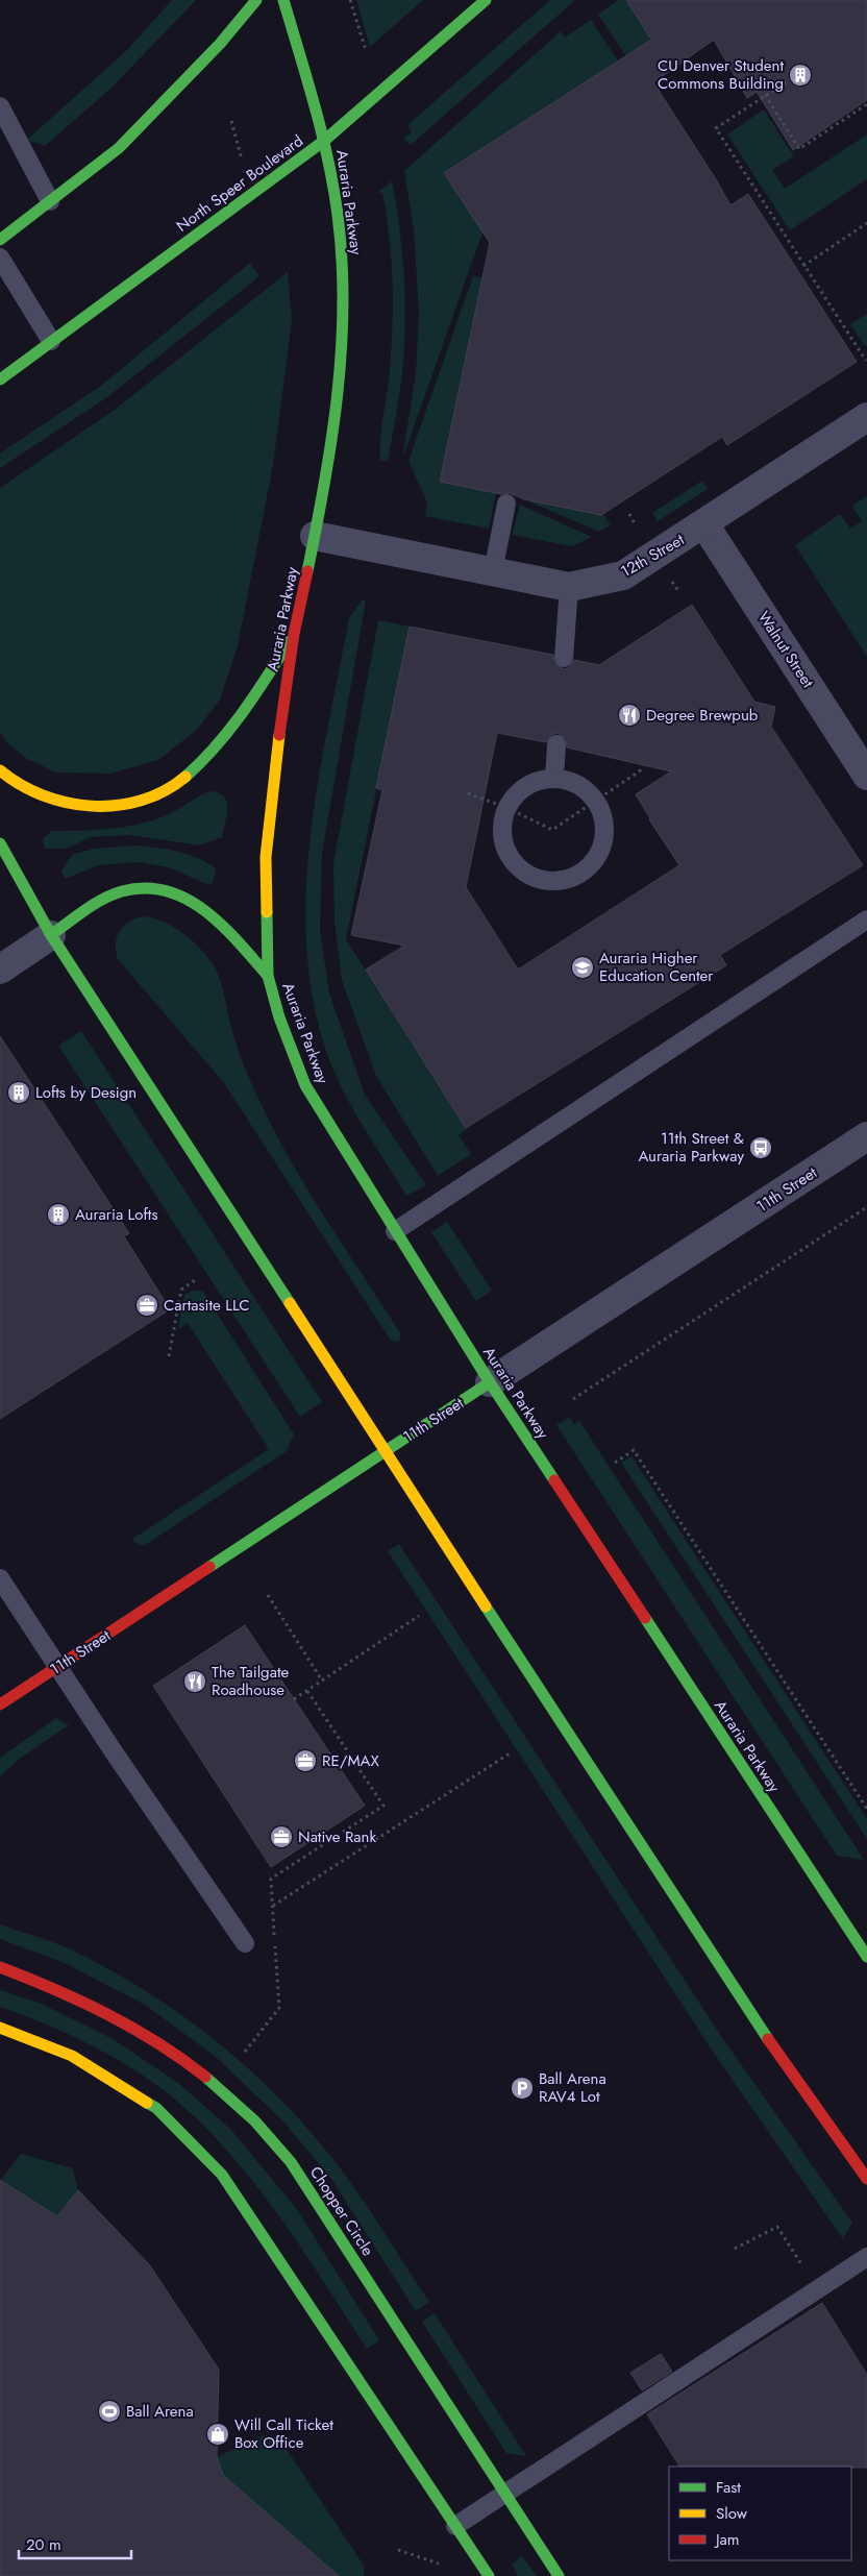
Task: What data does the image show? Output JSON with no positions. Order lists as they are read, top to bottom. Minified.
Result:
{"streets":{"main road":["North Speer Boulevard","Auraria Parkway","11th Street","Chopper Circle"],"street":["12th Street","Walnut Street"]},"crossings":[["North Speer Boulevard","Auraria Parkway"],["Auraria Parkway","12th Street"],["Auraria Parkway","11th Street"],["12th Street","Walnut Street"]],"places":{"building":["CU Denver Student Commons Building","Lofts by Design","Auraria Lofts"],"restaurant":["Degree Brewpub","The Tailgate Roadhouse"],"school or university":["Auraria Higher Education Center"],"bus stop":["11th Street & Auraria Parkway"],"office":["Cartasite LLC","RE/MAX","Native Rank"],"parking":["Ball Arena RAV4 Lot"],"sports":["Ball Arena"],"shop":["Will Call Ticket Box Office"]},"legend":["Fast","Slow","Jam"],"scale_bar":"20 m"}
